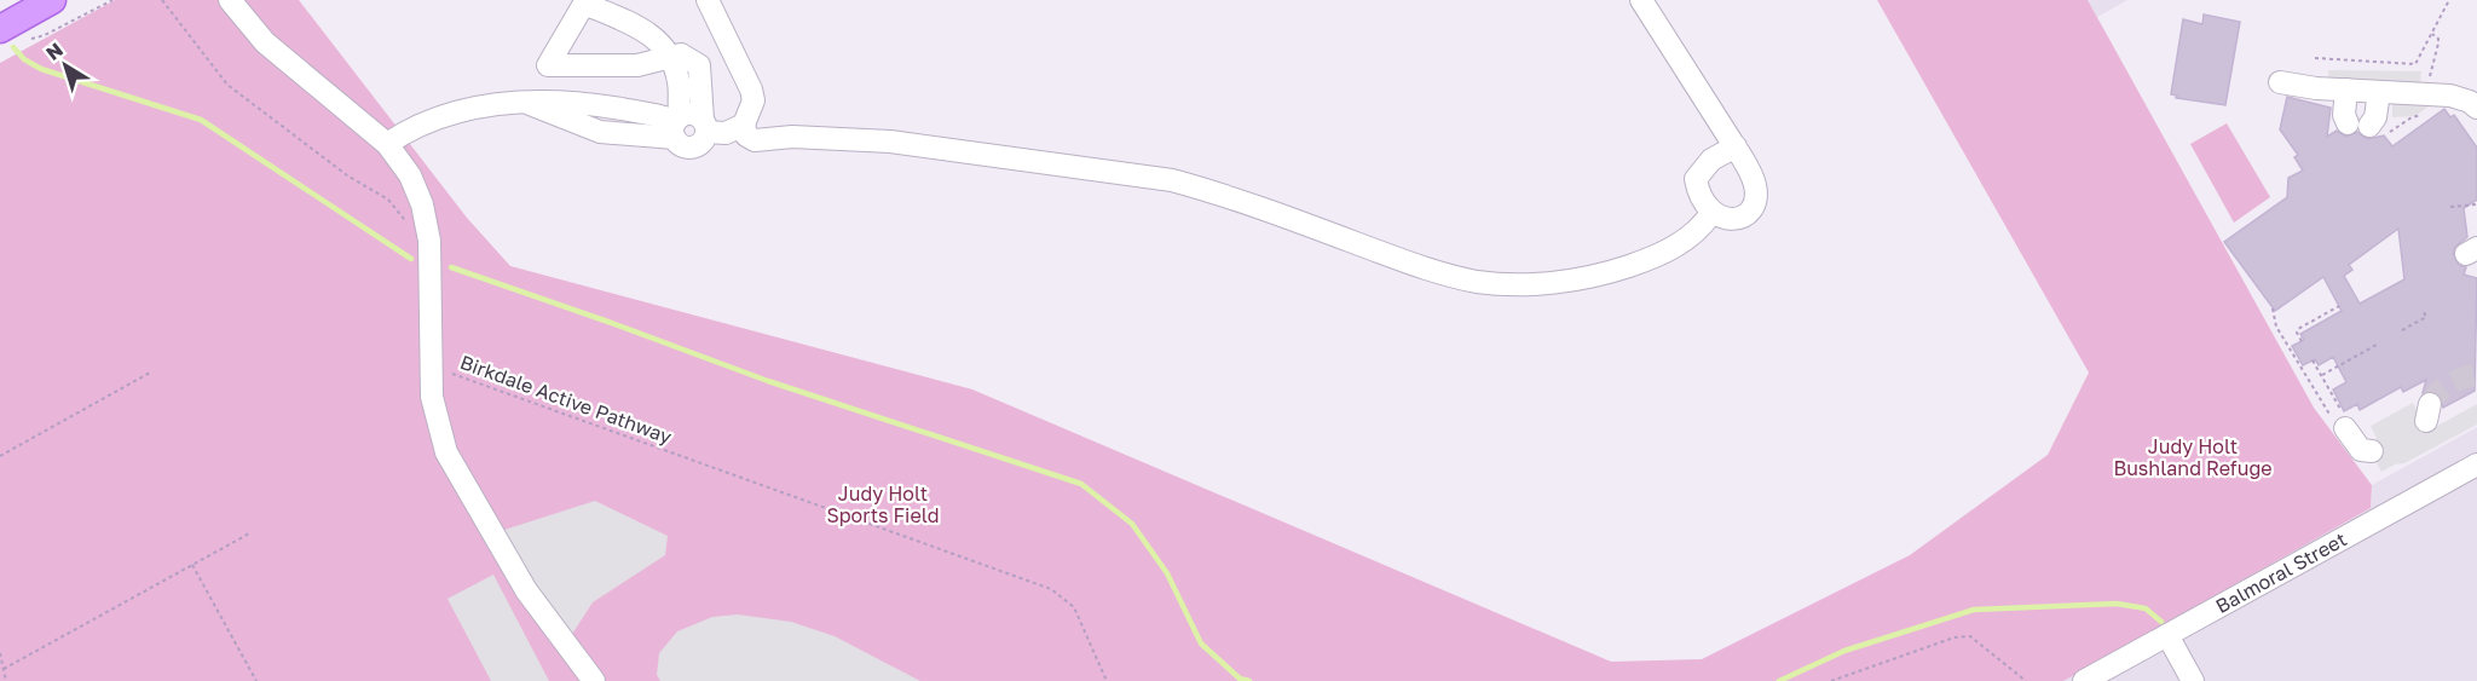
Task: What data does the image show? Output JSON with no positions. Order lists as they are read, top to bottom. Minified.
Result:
{"streets":{"street":["Balmoral Street"],"path":["Birkdale Active Pathway"]},"parks":["Judy Holt Bushland Refuge","Judy Holt Sports Field"],"north":"top left"}
